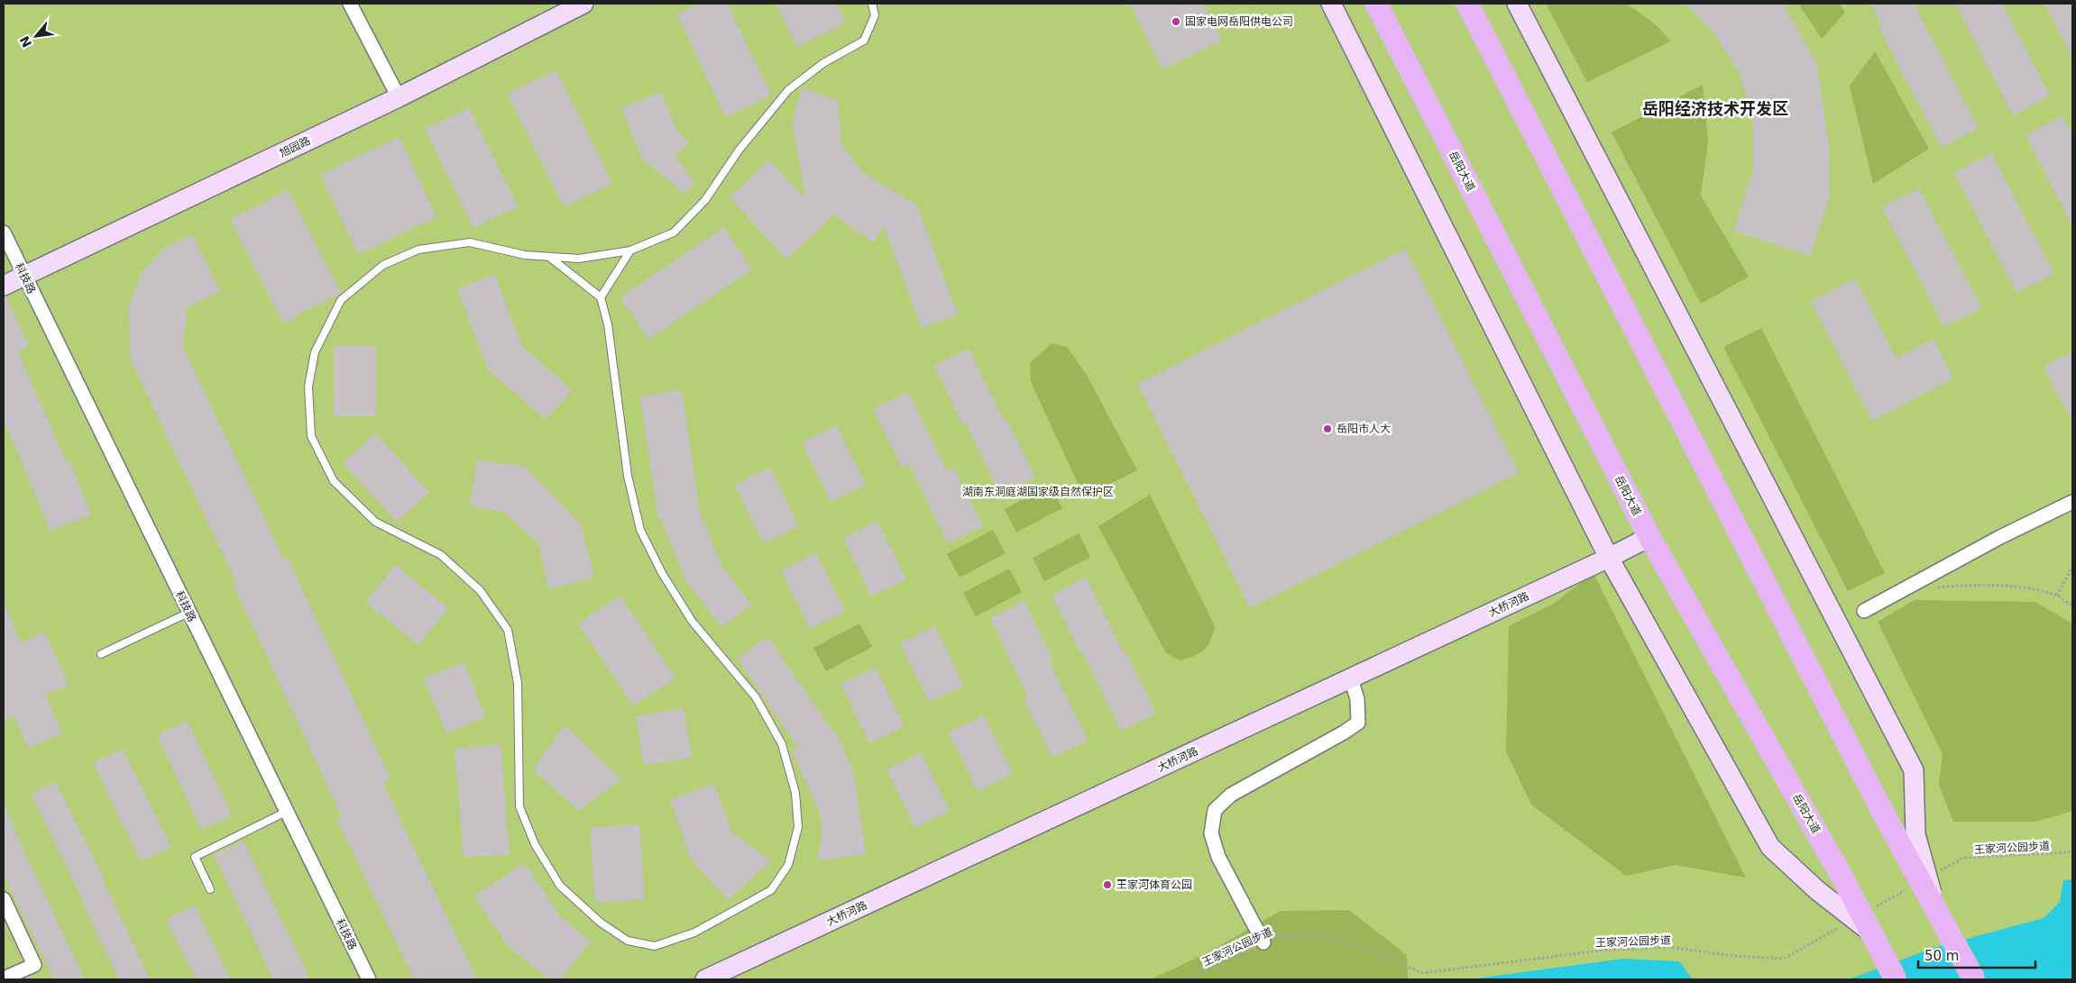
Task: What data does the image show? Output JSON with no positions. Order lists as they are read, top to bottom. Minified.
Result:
{"streets":{"main road":["旭园路","岳阳大道","大桥河路"],"street":["科技路"],"path":["王家河公园步道"]},"crossings":[["旭园路","科技路"],["岳阳大道","大桥河路"]],"districts":["岳阳经济技术开发区"],"parks":["湖南东洞庭湖国家级自然保护区"],"places":["国家电网岳阳供电公司","岳阳市人大","王家河体育公园"],"scale_bar":"50 m","north":"bottom left"}
